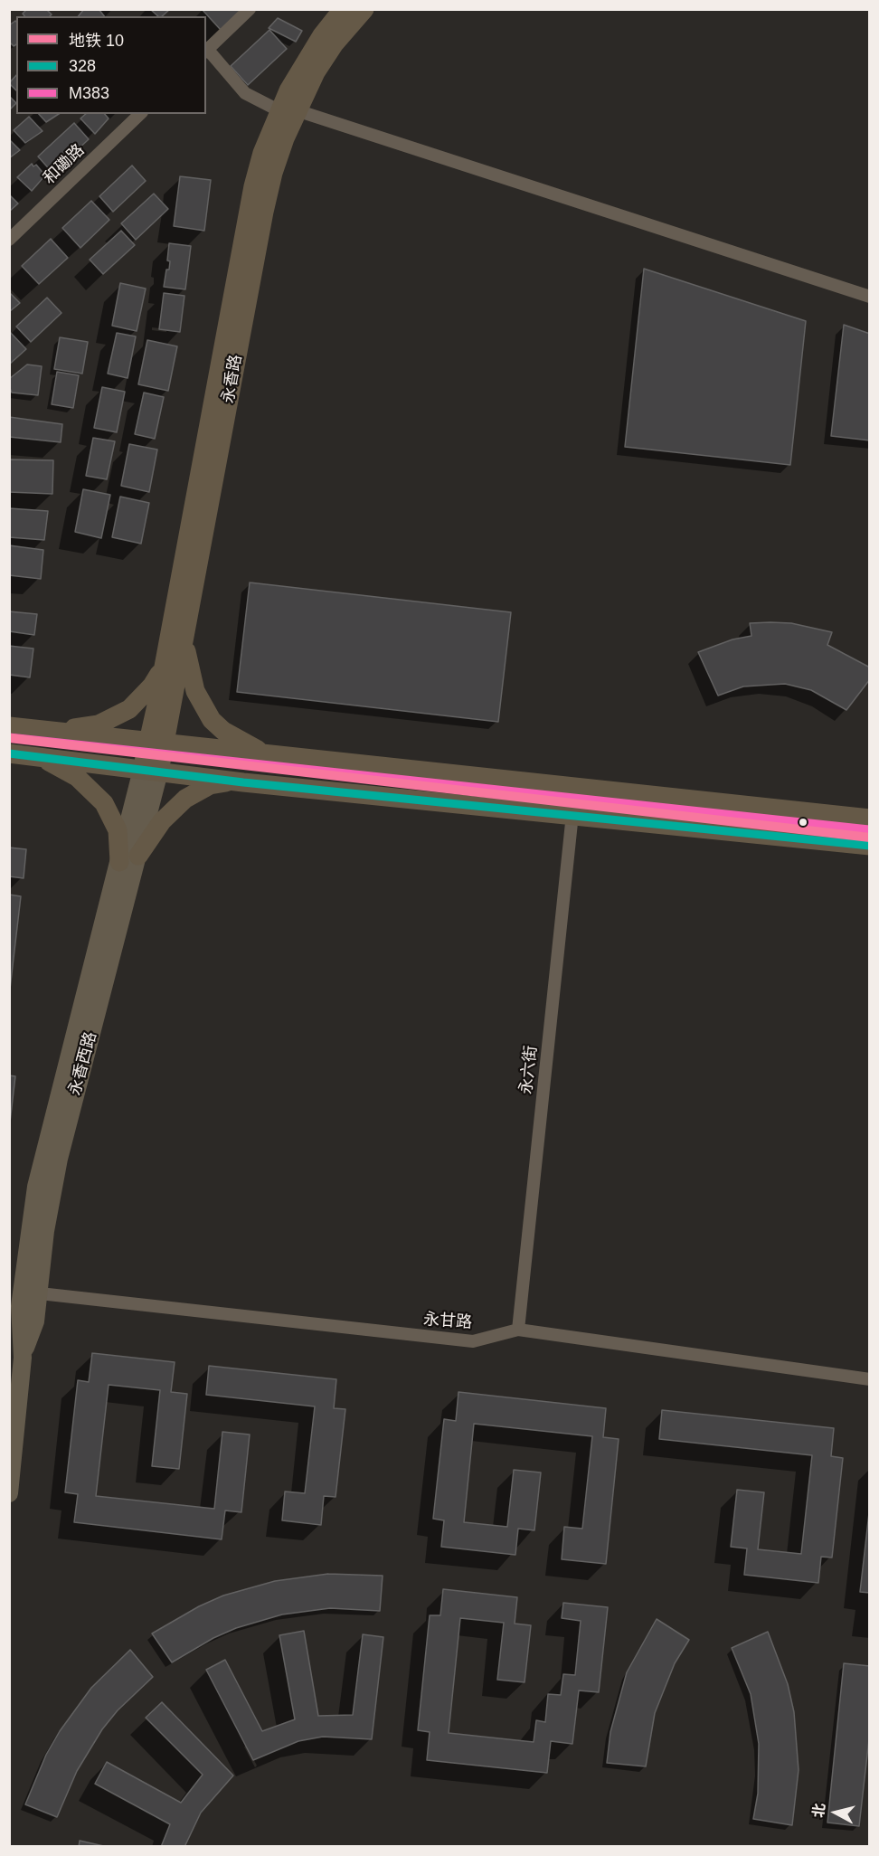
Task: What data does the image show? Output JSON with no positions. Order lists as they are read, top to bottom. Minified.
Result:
{"streets":{"main road":["永香路","永香西路"],"street":["和磡路","永六街","永甘路"]},"crossings":[["永香路","永香西路"],["永香西路","永甘路"],["永六街","永甘路"]],"lines":["transit line M383","metro line 10","transit line 328"],"legend":["地铁 10","328","M383"],"north":"left"}
